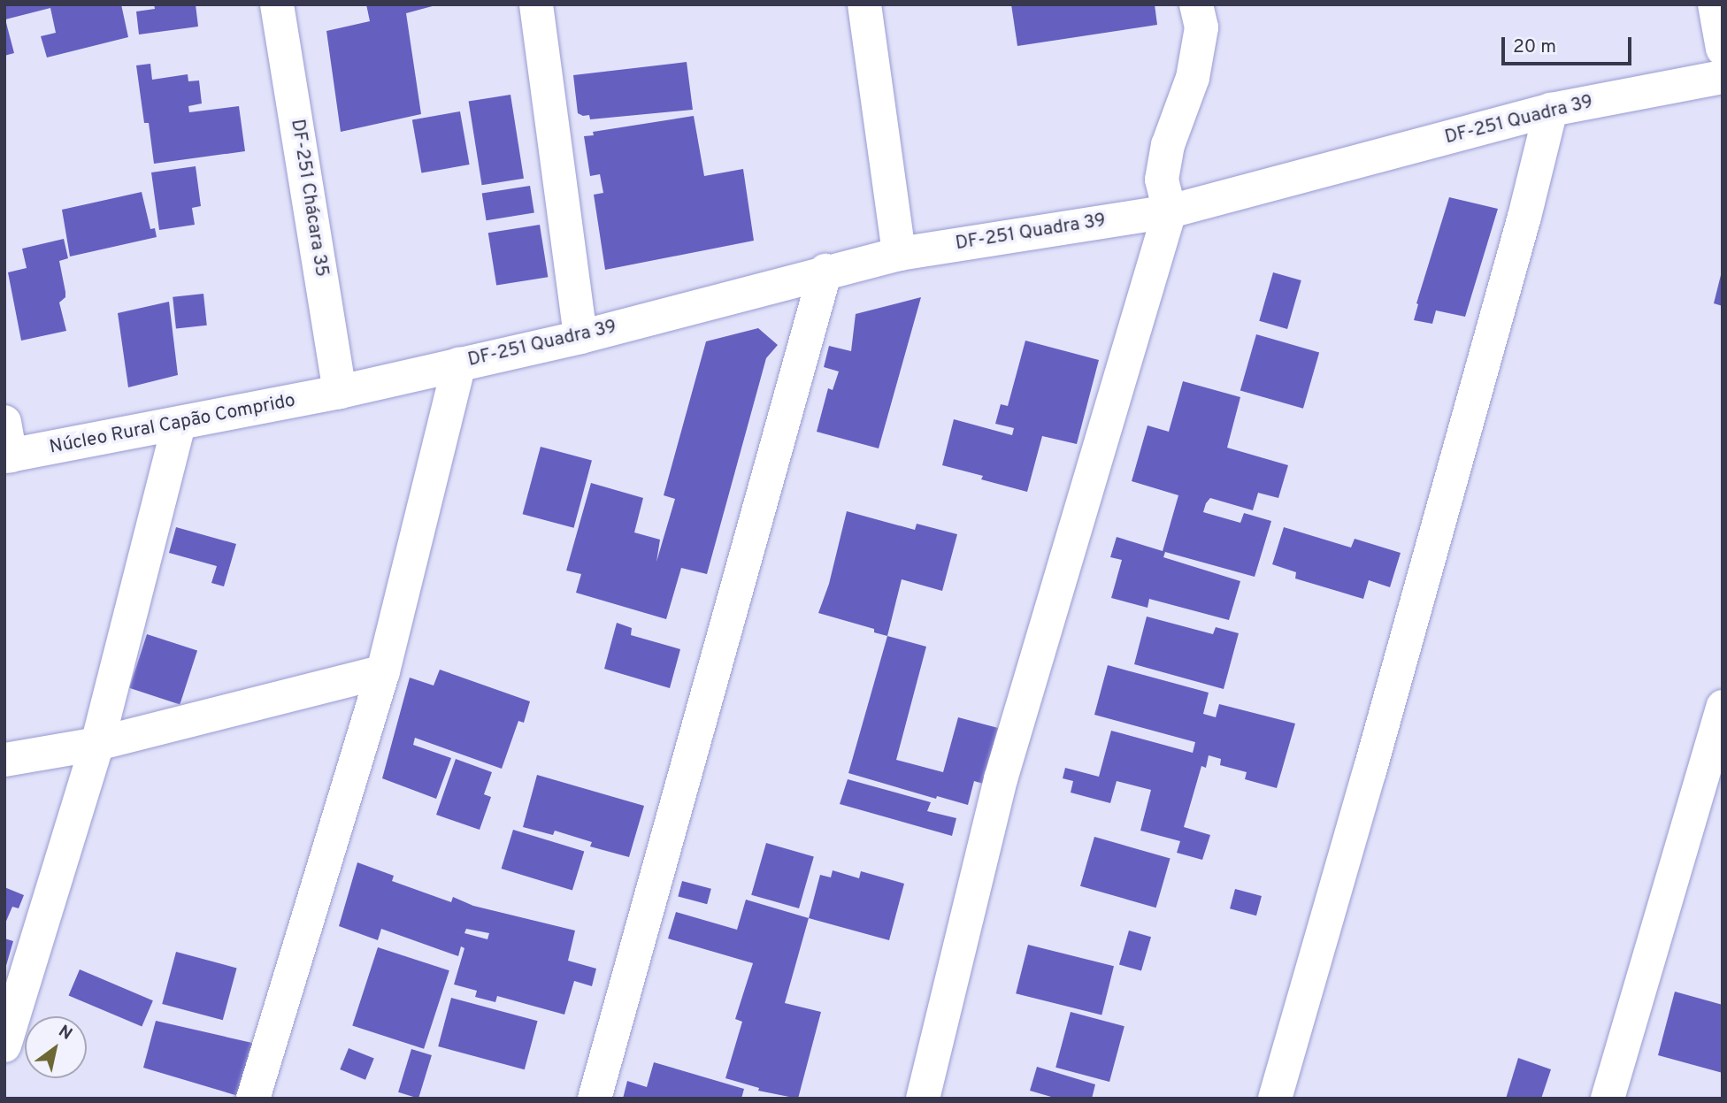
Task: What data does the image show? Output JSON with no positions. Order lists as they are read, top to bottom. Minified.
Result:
{"streets":{"street":["DF-251 Quadra 39","DF-251 Chácara 35","Núcleo Rural Capão Comprido"]},"crossings":[["DF-251 Quadra 39","DF-251 Chácara 35"],["DF-251 Quadra 39","Núcleo Rural Capão Comprido"],["DF-251 Chácara 35","Núcleo Rural Capão Comprido"]],"scale_bar":"20 m","north":"top right"}
